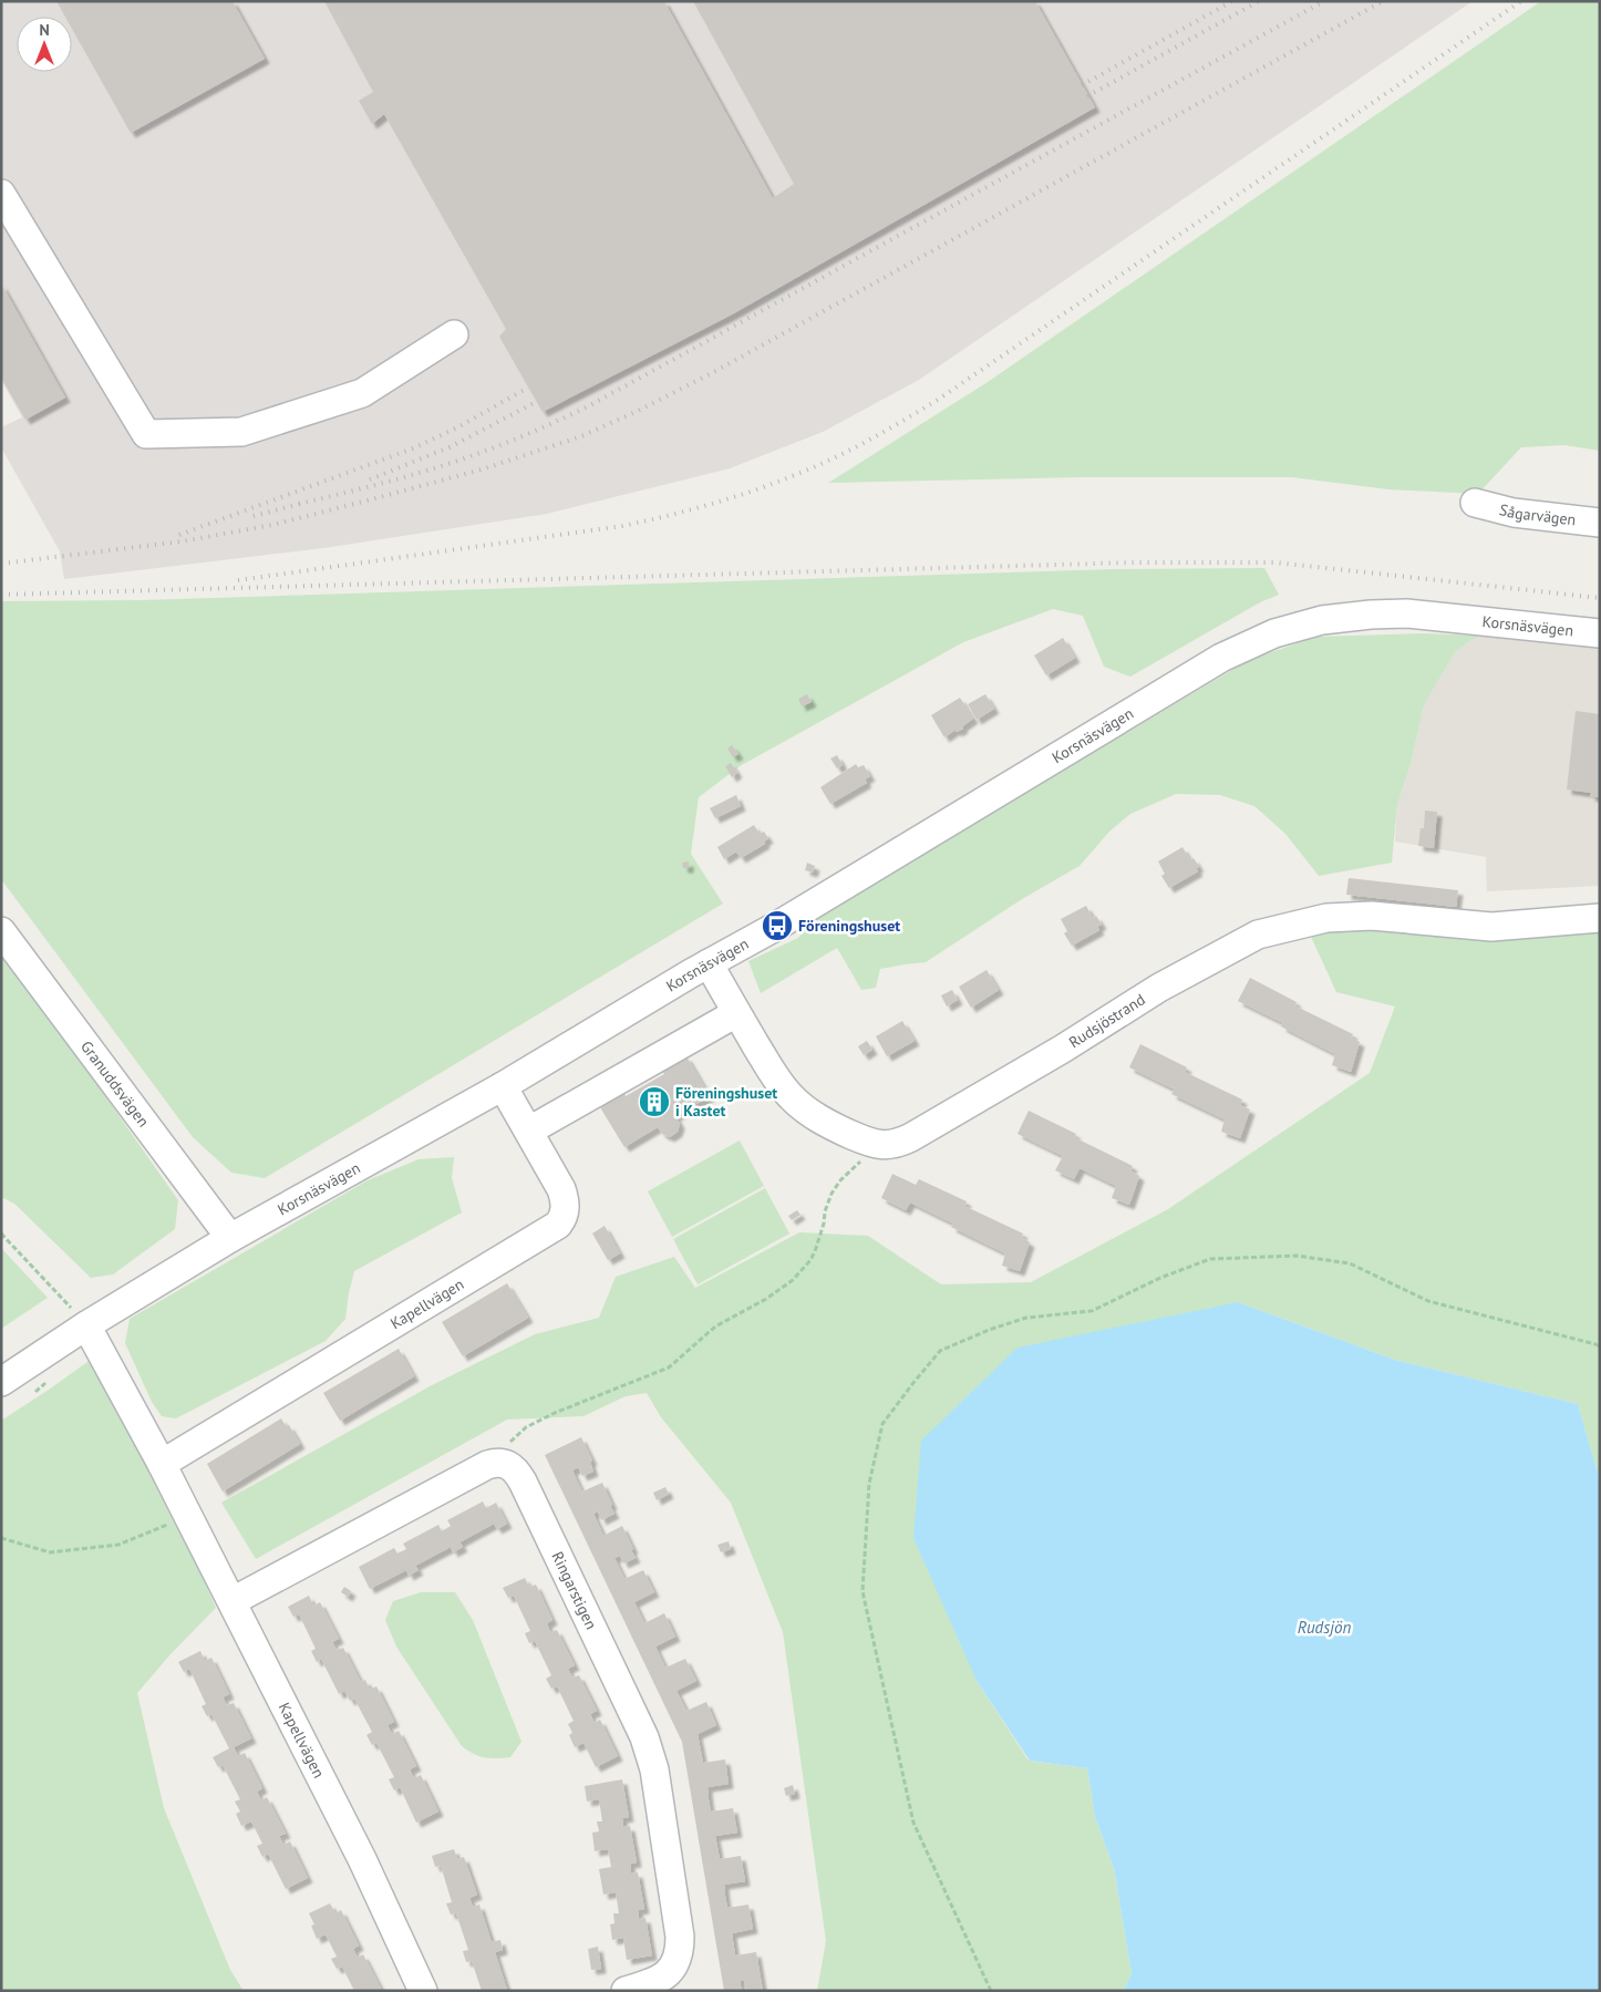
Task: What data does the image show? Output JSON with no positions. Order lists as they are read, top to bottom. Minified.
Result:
{"streets":{"street":["Sågarvägen","Korsnäsvägen","Rudsjöstrand","Granuddsvägen","Kapellvägen","Ringarstigen"]},"crossings":[["Korsnäsvägen","Granuddsvägen"],["Korsnäsvägen","Kapellvägen"]],"water":["Rudsjön"],"places":{"bus stop":["Föreningshuset"],"building":["Föreningshuset i Kastet"]},"north":"top"}
